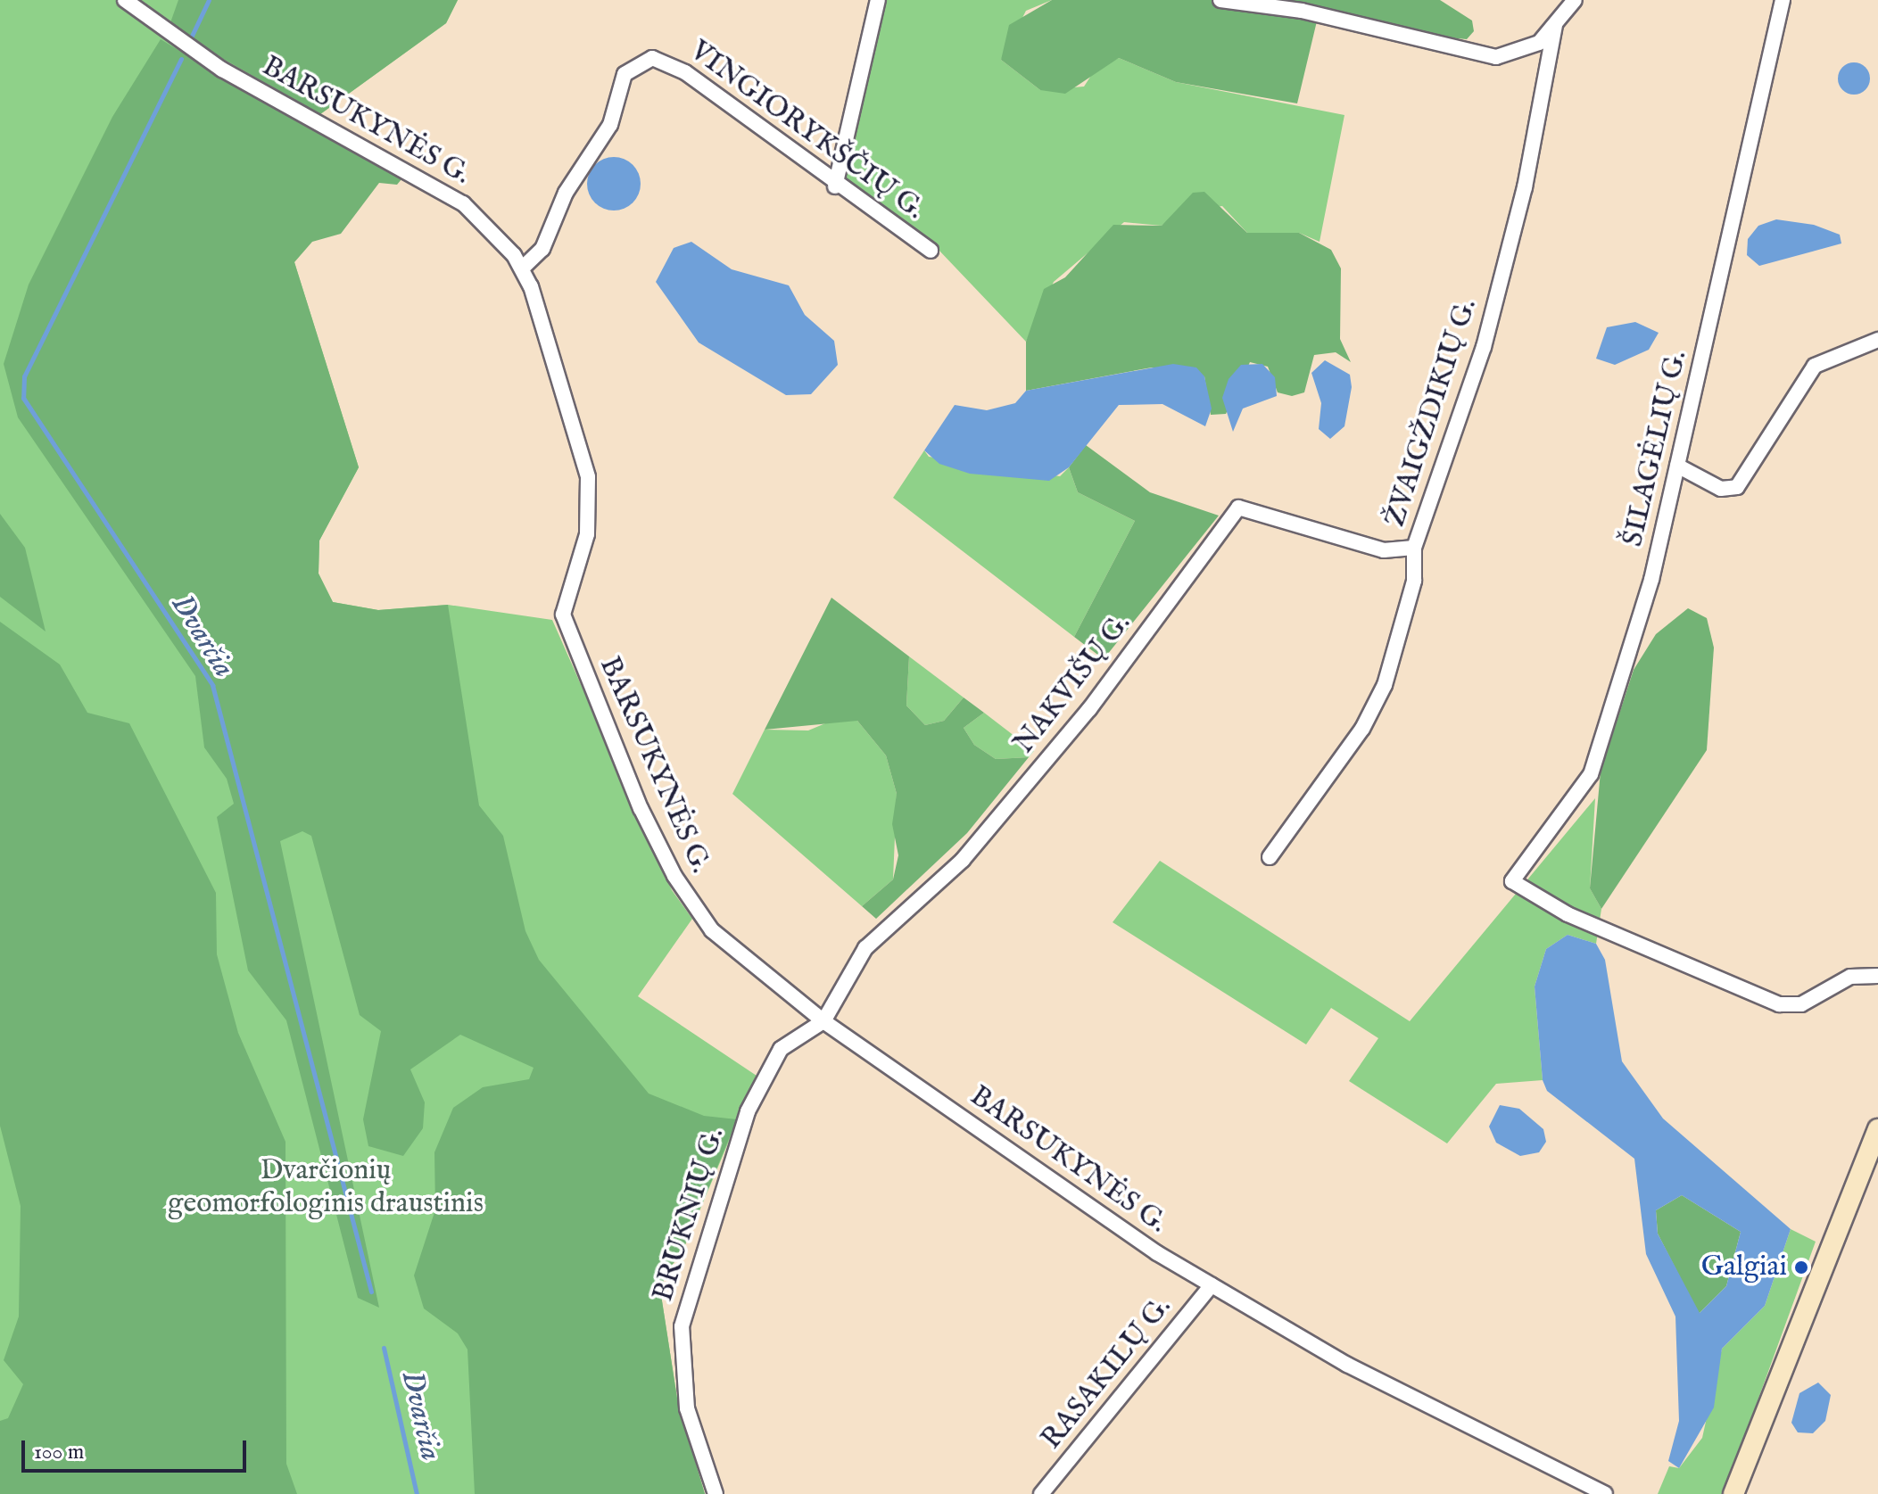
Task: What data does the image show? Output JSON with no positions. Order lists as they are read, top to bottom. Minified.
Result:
{"streets":{"street":["BARSUKYNĖS G.","VINGIORYKŠČIŲ G.","ŽVAIGŽDIKIŲ G.","ŠILAGĖLIŲ G.","NAKVIŠŲ G.","BRUKNIŲ G.","RASAKILŲ G."]},"crossings":[["BARSUKYNĖS G.","VINGIORYKŠČIŲ G."],["BARSUKYNĖS G.","NAKVIŠŲ G."],["BARSUKYNĖS G.","BRUKNIŲ G."],["BARSUKYNĖS G.","RASAKILŲ G."],["ŽVAIGŽDIKIŲ G.","NAKVIŠŲ G."],["NAKVIŠŲ G.","BRUKNIŲ G."]],"water":["Dvarčia"],"parks":["Dvarčionių geomorfologinis draustinis"],"places":["Galgiai"],"scale_bar":"100 m"}
